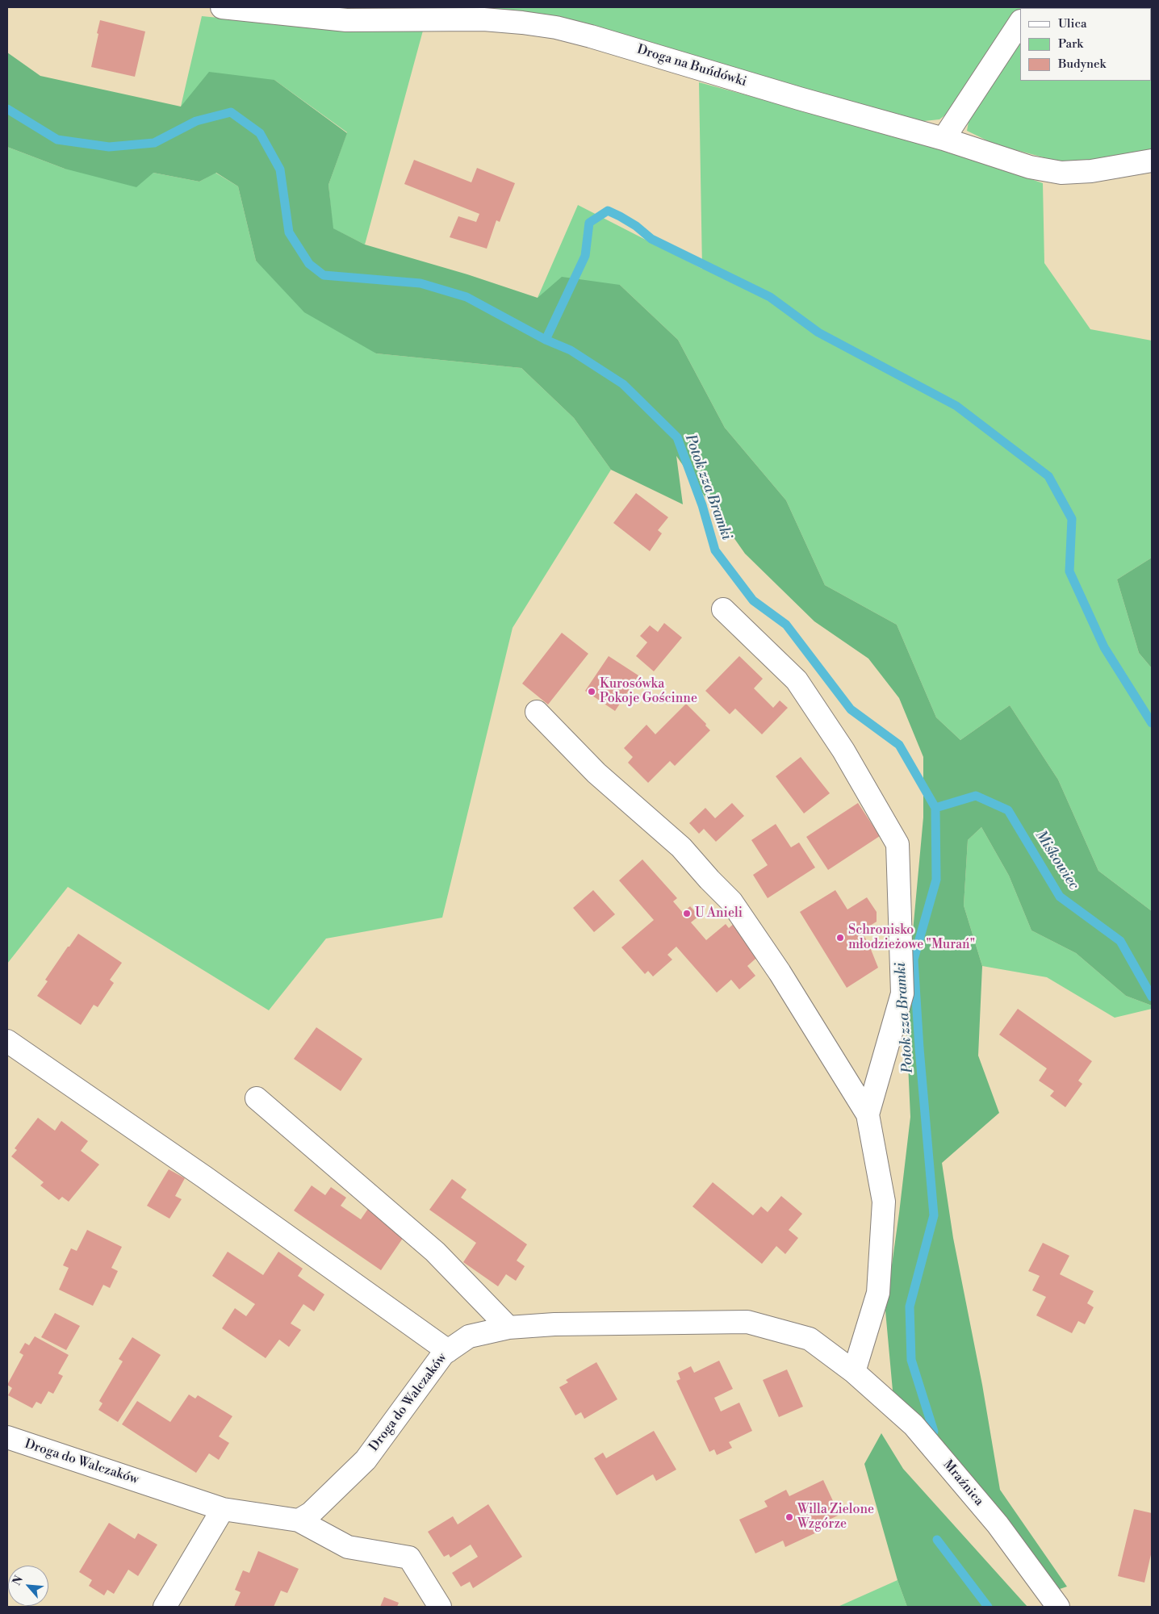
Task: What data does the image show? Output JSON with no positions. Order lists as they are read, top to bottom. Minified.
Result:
{"streets":{"street":["Droga na Buńdówki","Droga do Walczaków","Mraźnica"]},"crossings":[["Droga do Walczaków","Mraźnica"]],"water":["Potok zza Bramki","Miśkowiec"],"places":["Kurosówka Pokoje Gościnne","U Anieli","Schronisko młodzieżowe \"Murań\"","Willa Zielone Wzgórze"],"legend":["Ulica","Park","Budynek"],"north":"top left"}
